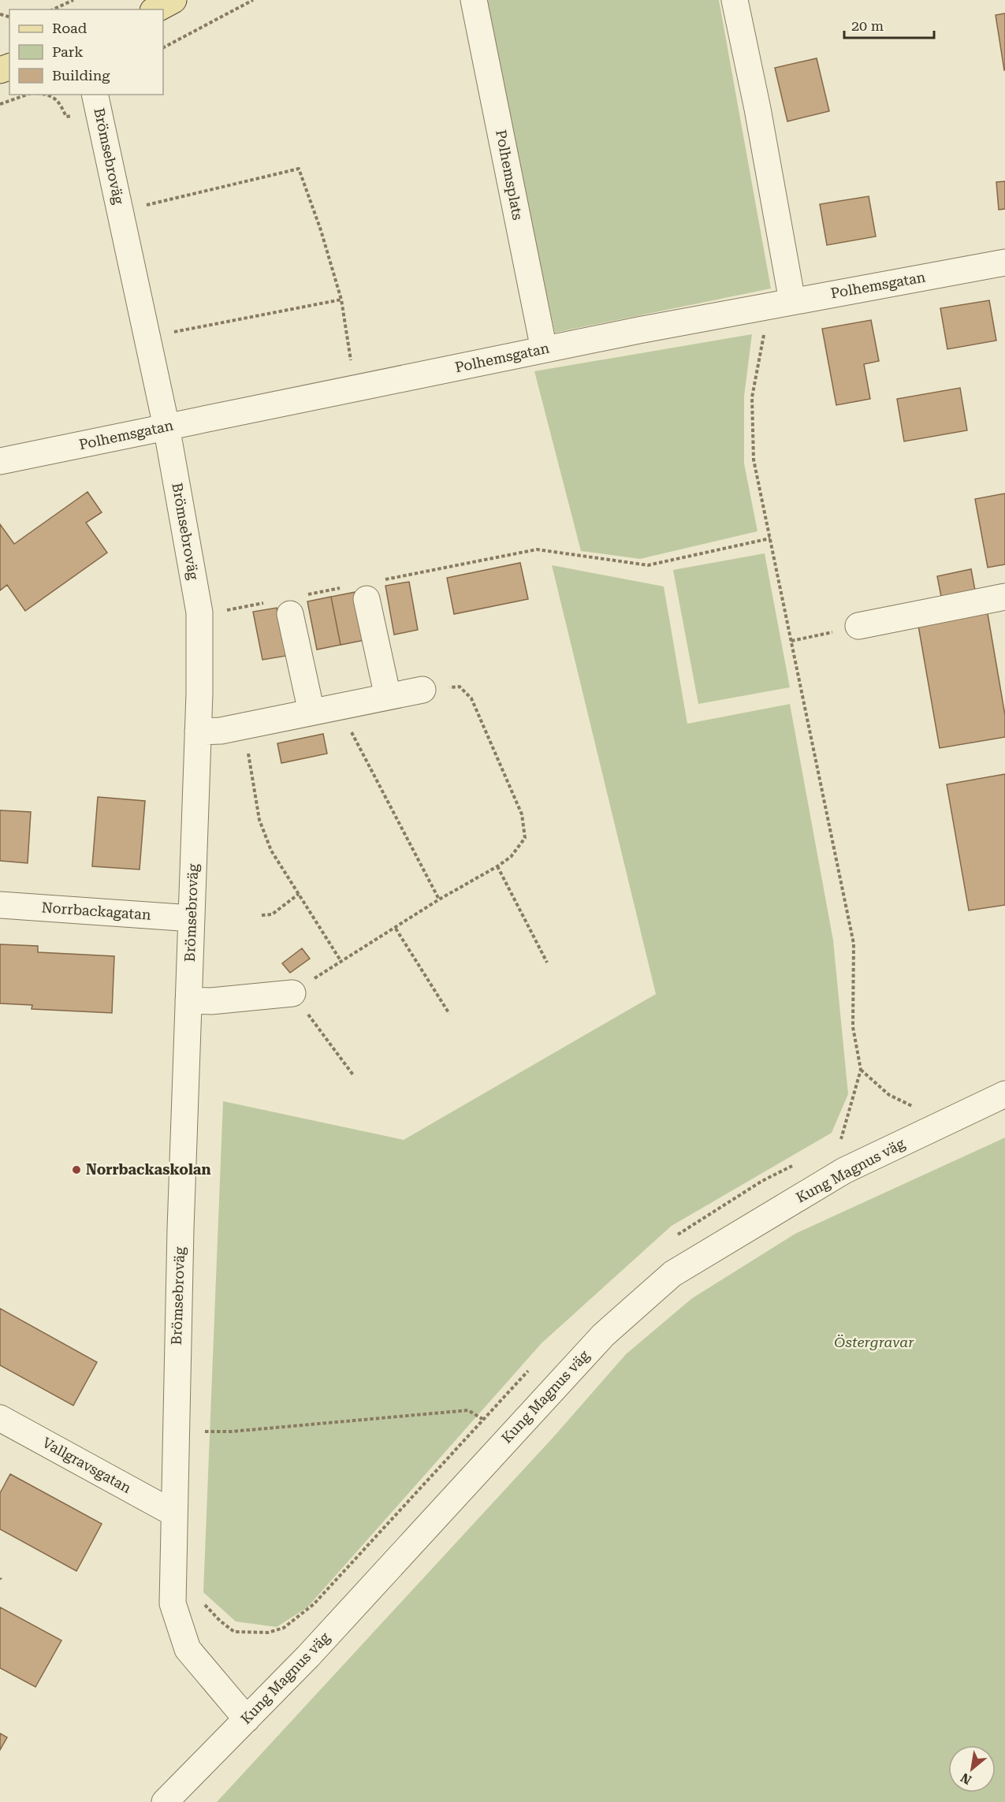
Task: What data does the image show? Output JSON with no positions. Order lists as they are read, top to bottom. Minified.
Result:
{"streets":{"street":["Brömsebroväg","Polhemsplats","Polhemsgatan","Norrbackagatan","Kung Magnus väg","Vallgravsgatan"]},"crossings":[["Brömsebroväg","Polhemsgatan"],["Brömsebroväg","Norrbackagatan"],["Brömsebroväg","Kung Magnus väg"],["Brömsebroväg","Vallgravsgatan"],["Polhemsplats","Polhemsgatan"]],"parks":["Östergravar"],"places":["Norrbackaskolan"],"legend":["Road","Park","Building"],"scale_bar":"20 m","north":"bottom left"}
